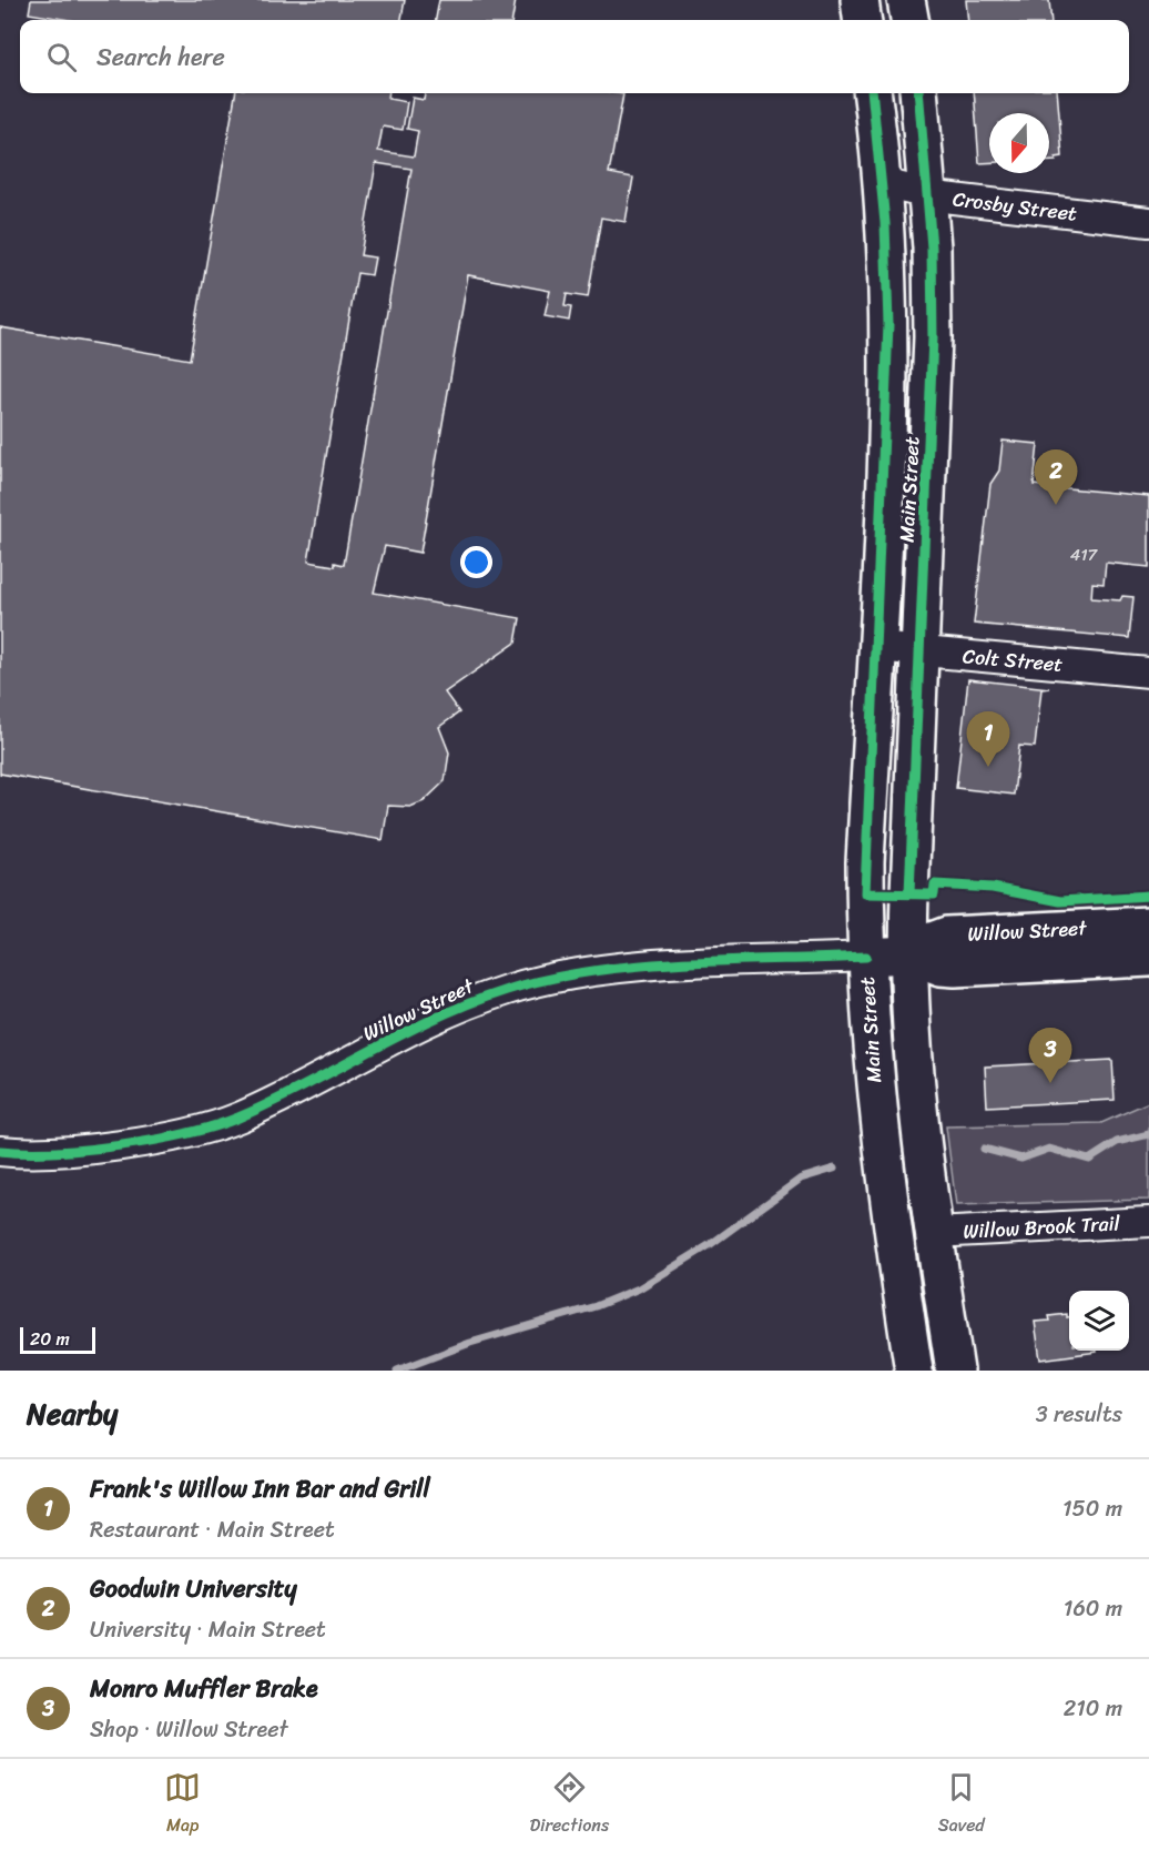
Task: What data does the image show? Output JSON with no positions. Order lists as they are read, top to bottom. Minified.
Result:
{"streets":{"main road":["Main Street","Willow Street"],"street":["Crosby Street","Colt Street","Willow Brook Trail"]},"crossings":[["Crosby Street","Main Street"],["Main Street","Colt Street"],["Main Street","Willow Street"],["Main Street","Willow Brook Trail"]],"house_numbers":["417"],"scale_bar":"20 m","north":"bottom","page":{"search":"Search here","pins":["2","1","3"],"scale":"20 m","heading":["Nearby","3 results"],"list":[{"mark":"1","name":"Frank's Willow Inn Bar and Grill","note":"Restaurant · Main Street","value":"150 m"},{"mark":"2","name":"Goodwin University","note":"University · Main Street","value":"160 m"},{"mark":"3","name":"Monro Muffler Brake","note":"Shop · Willow Street","value":"210 m"}],"nav":["Map","Directions","Saved"]}}
